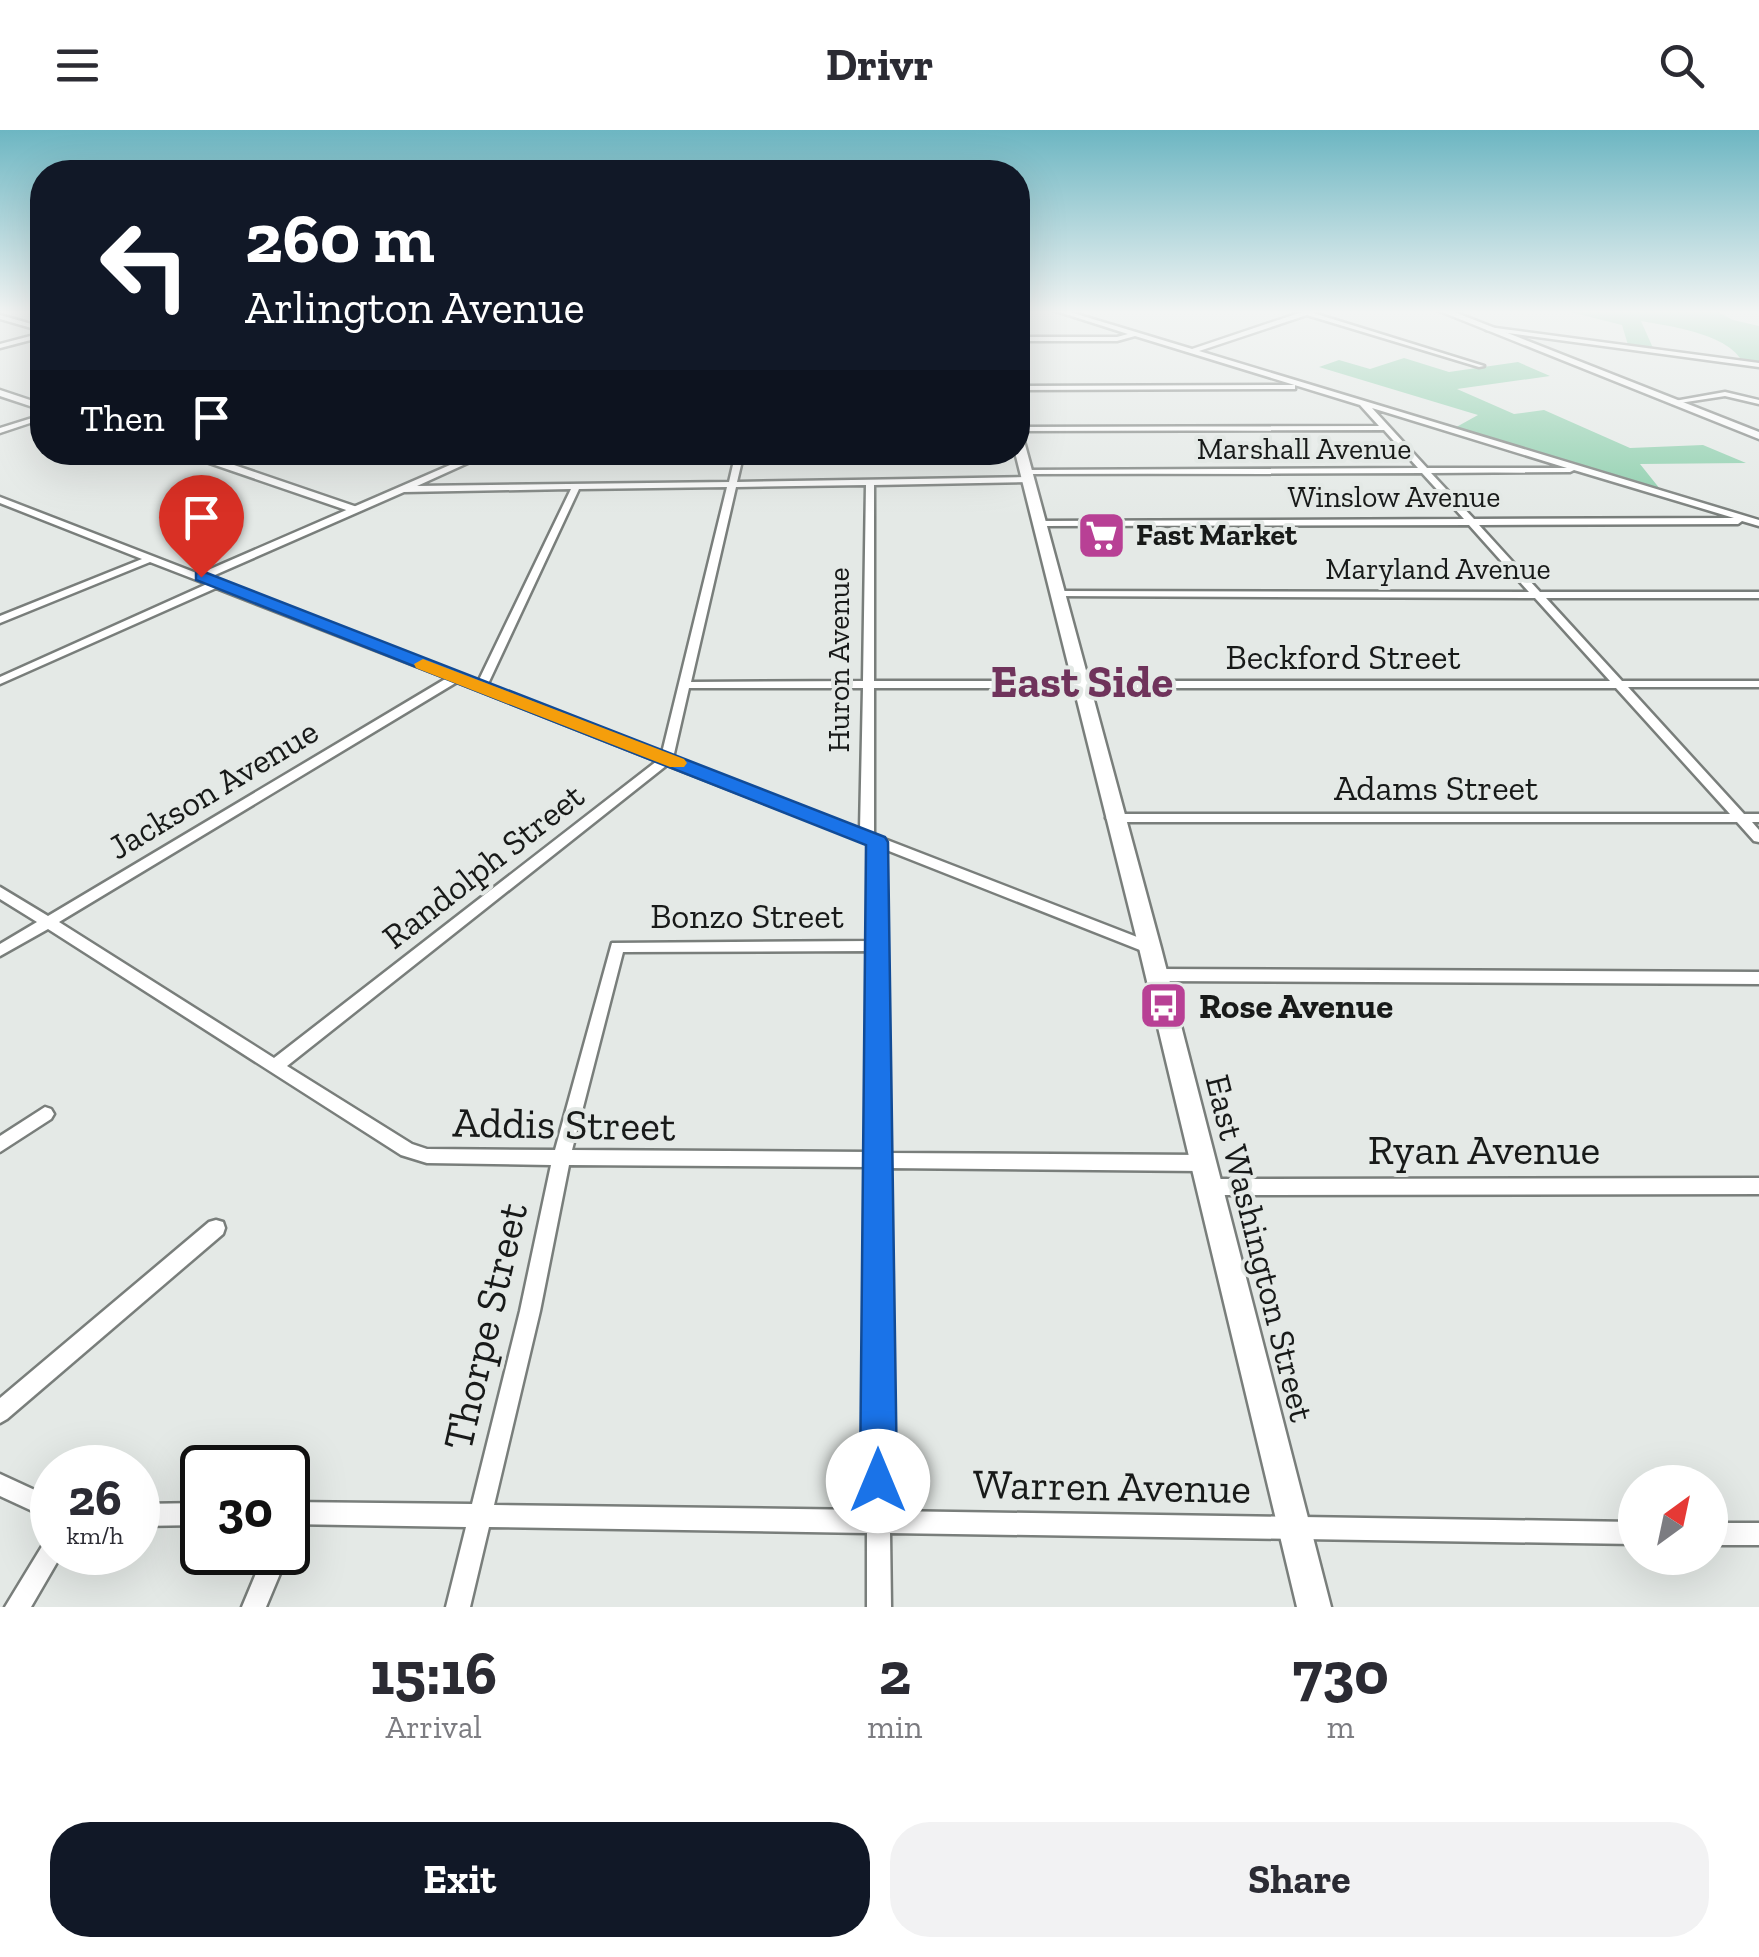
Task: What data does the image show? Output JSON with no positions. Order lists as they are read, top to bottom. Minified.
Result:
{"streets":{"main road":["East Washington Street"],"street":["Marshall Avenue","Winslow Avenue","Maryland Avenue","Beckford Street","Huron Avenue","Adams Street","Jackson Avenue","Randolph Street","Bonzo Street","Addis Street","Ryan Avenue","Thorpe Street","Warren Avenue"]},"crossings":[["Marshall Avenue","Huron Avenue"],["Marshall Avenue","East Washington Street"],["Winslow Avenue","East Washington Street"],["Maryland Avenue","East Washington Street"],["Beckford Street","Huron Avenue"],["Beckford Street","East Washington Street"],["Huron Avenue","Bonzo Street"],["Huron Avenue","Addis Street"],["Huron Avenue","Warren Avenue"],["Adams Street","East Washington Street"],["Jackson Avenue","Addis Street"],["Randolph Street","Addis Street"],["Bonzo Street","Thorpe Street"],["Addis Street","East Washington Street"],["Addis Street","Thorpe Street"],["Ryan Avenue","East Washington Street"],["East Washington Street","Warren Avenue"],["Thorpe Street","Warren Avenue"]],"districts":["East Side"],"places":{"supermarket":["Fast Market"],"bus stop":["Rose Avenue"]},"north":"top right","page":{"header":"Drivr","turn":["260 m","Arlington Avenue"],"then":"Then","speed":"26 km/h","limit":"30","eta":["15:16","Arrival","2","min","730","m"],"buttons":["Exit","Share"]}}
